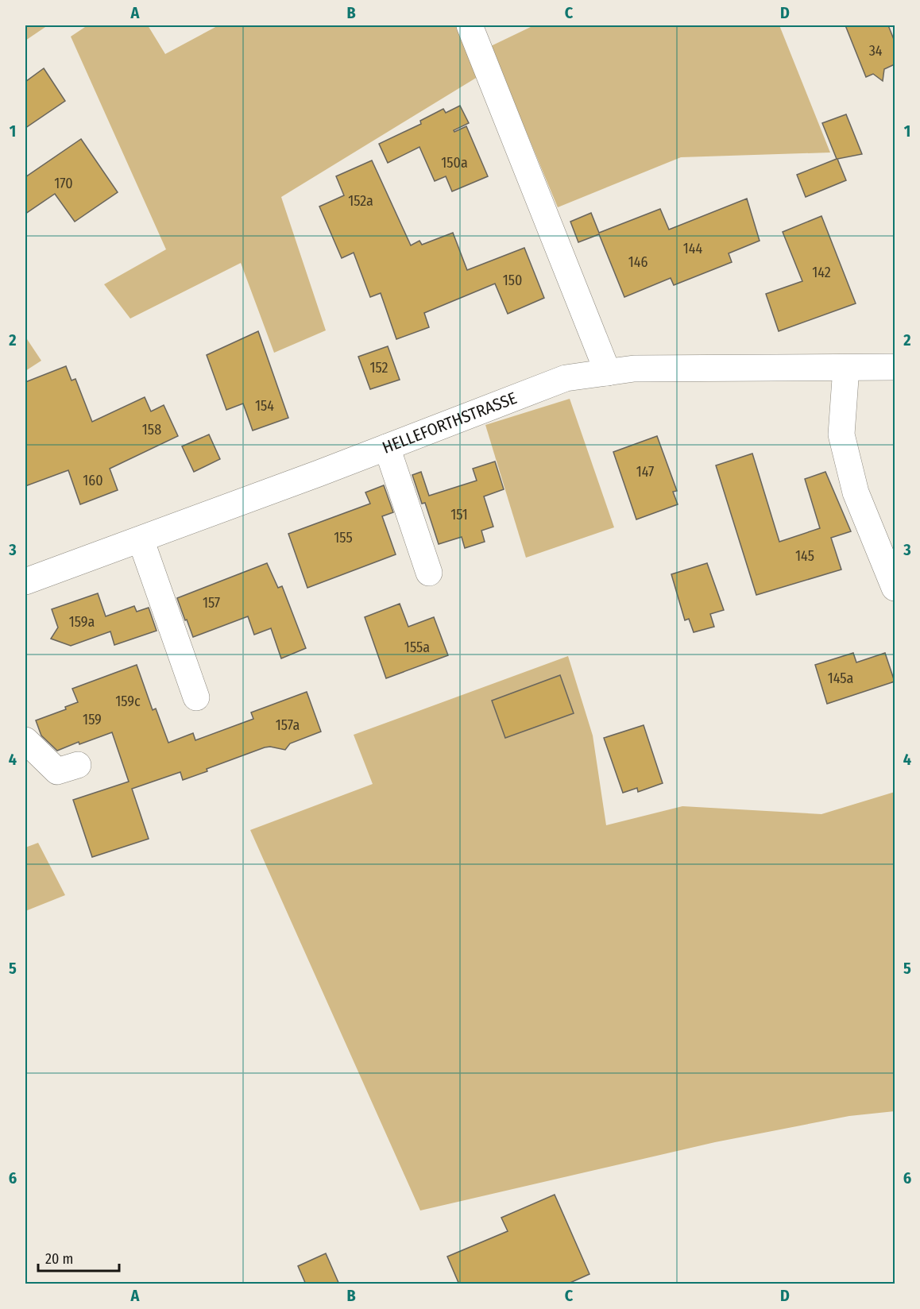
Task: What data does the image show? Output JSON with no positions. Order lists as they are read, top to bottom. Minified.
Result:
{"streets":{"street":["HELLEFORTHSTRASSE"]},"house_numbers":["34","150a","170","152a","144","146","142","150","152","154","158","147","160","151","155","145","157","159a","155a","145a","159c","159","157a"],"scale_bar":"20 m","grid":{"columns":["A","B","C","D"],"rows":["1","2","3","4","5","6"]}}
